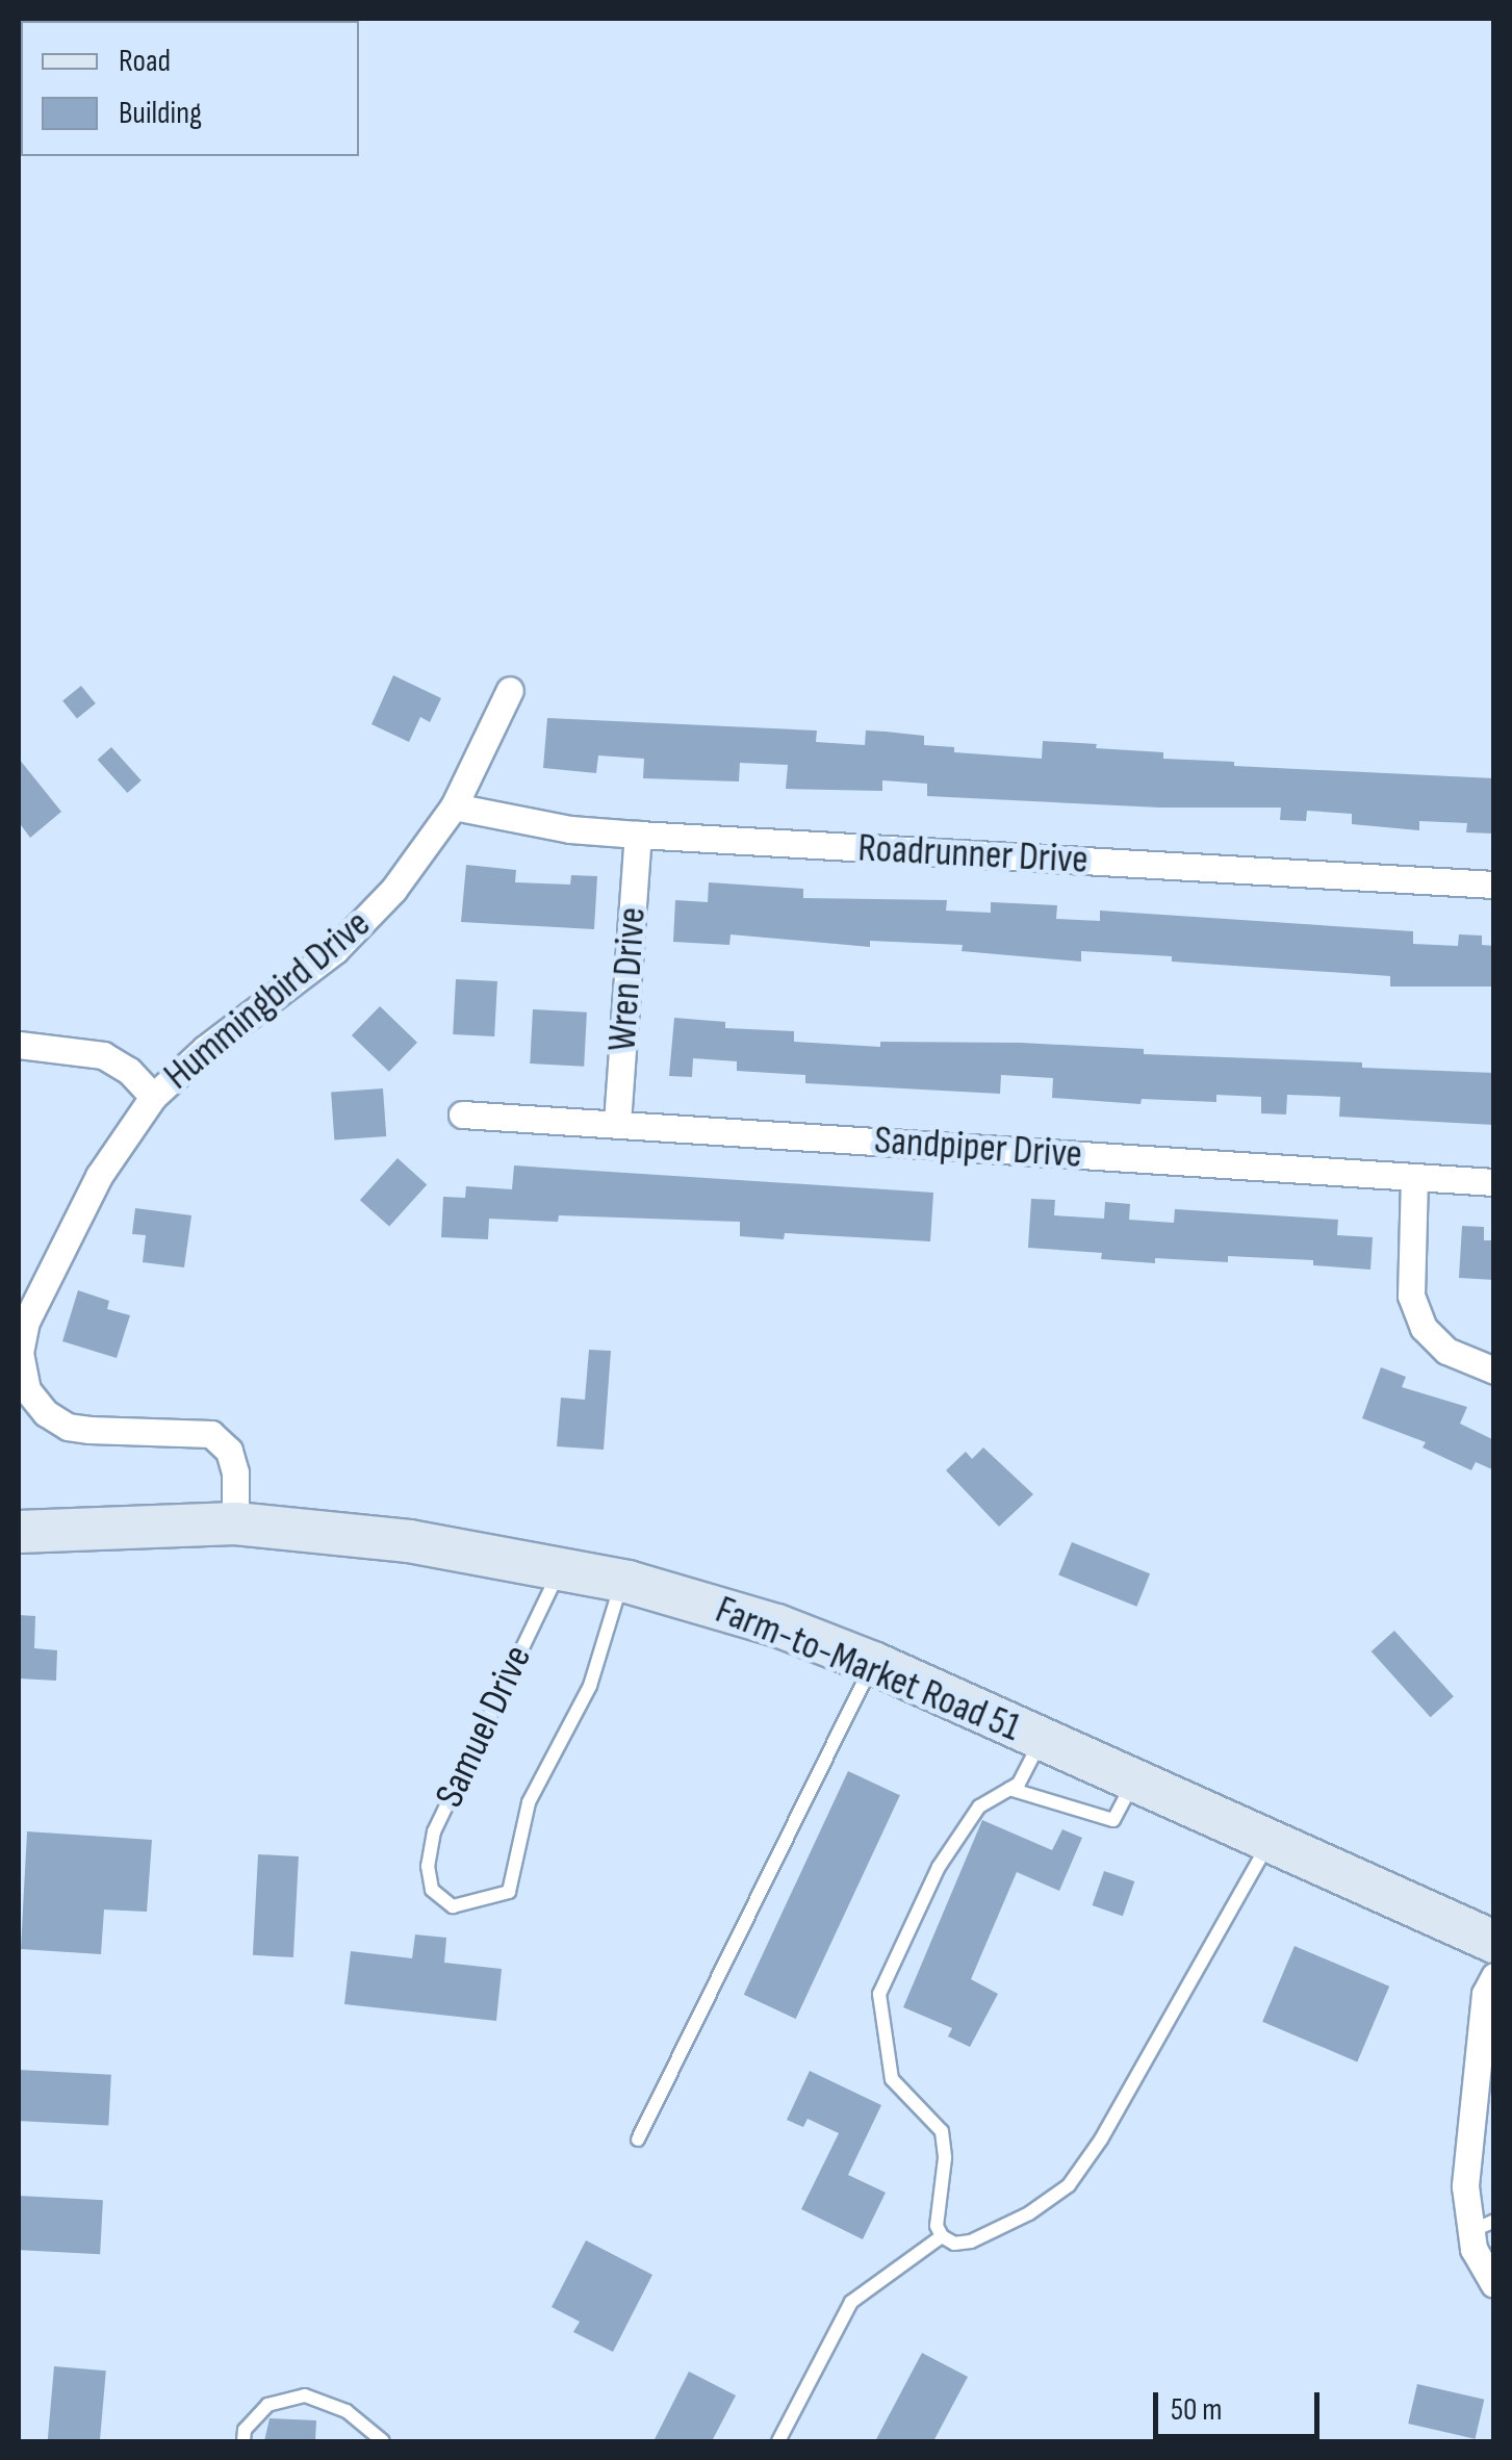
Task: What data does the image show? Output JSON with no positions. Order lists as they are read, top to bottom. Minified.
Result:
{"streets":{"main road":["Farm-to-Market Road 51"],"street":["Roadrunner Drive","Wren Drive","Hummingbird Drive","Sandpiper Drive"],"lane":["Samuel Drive"]},"crossings":[["Roadrunner Drive","Wren Drive"],["Roadrunner Drive","Hummingbird Drive"],["Wren Drive","Sandpiper Drive"],["Hummingbird Drive","Farm-to-Market Road 51"],["Farm-to-Market Road 51","Samuel Drive"]],"legend":["Road","Building"],"scale_bar":"50 m"}
